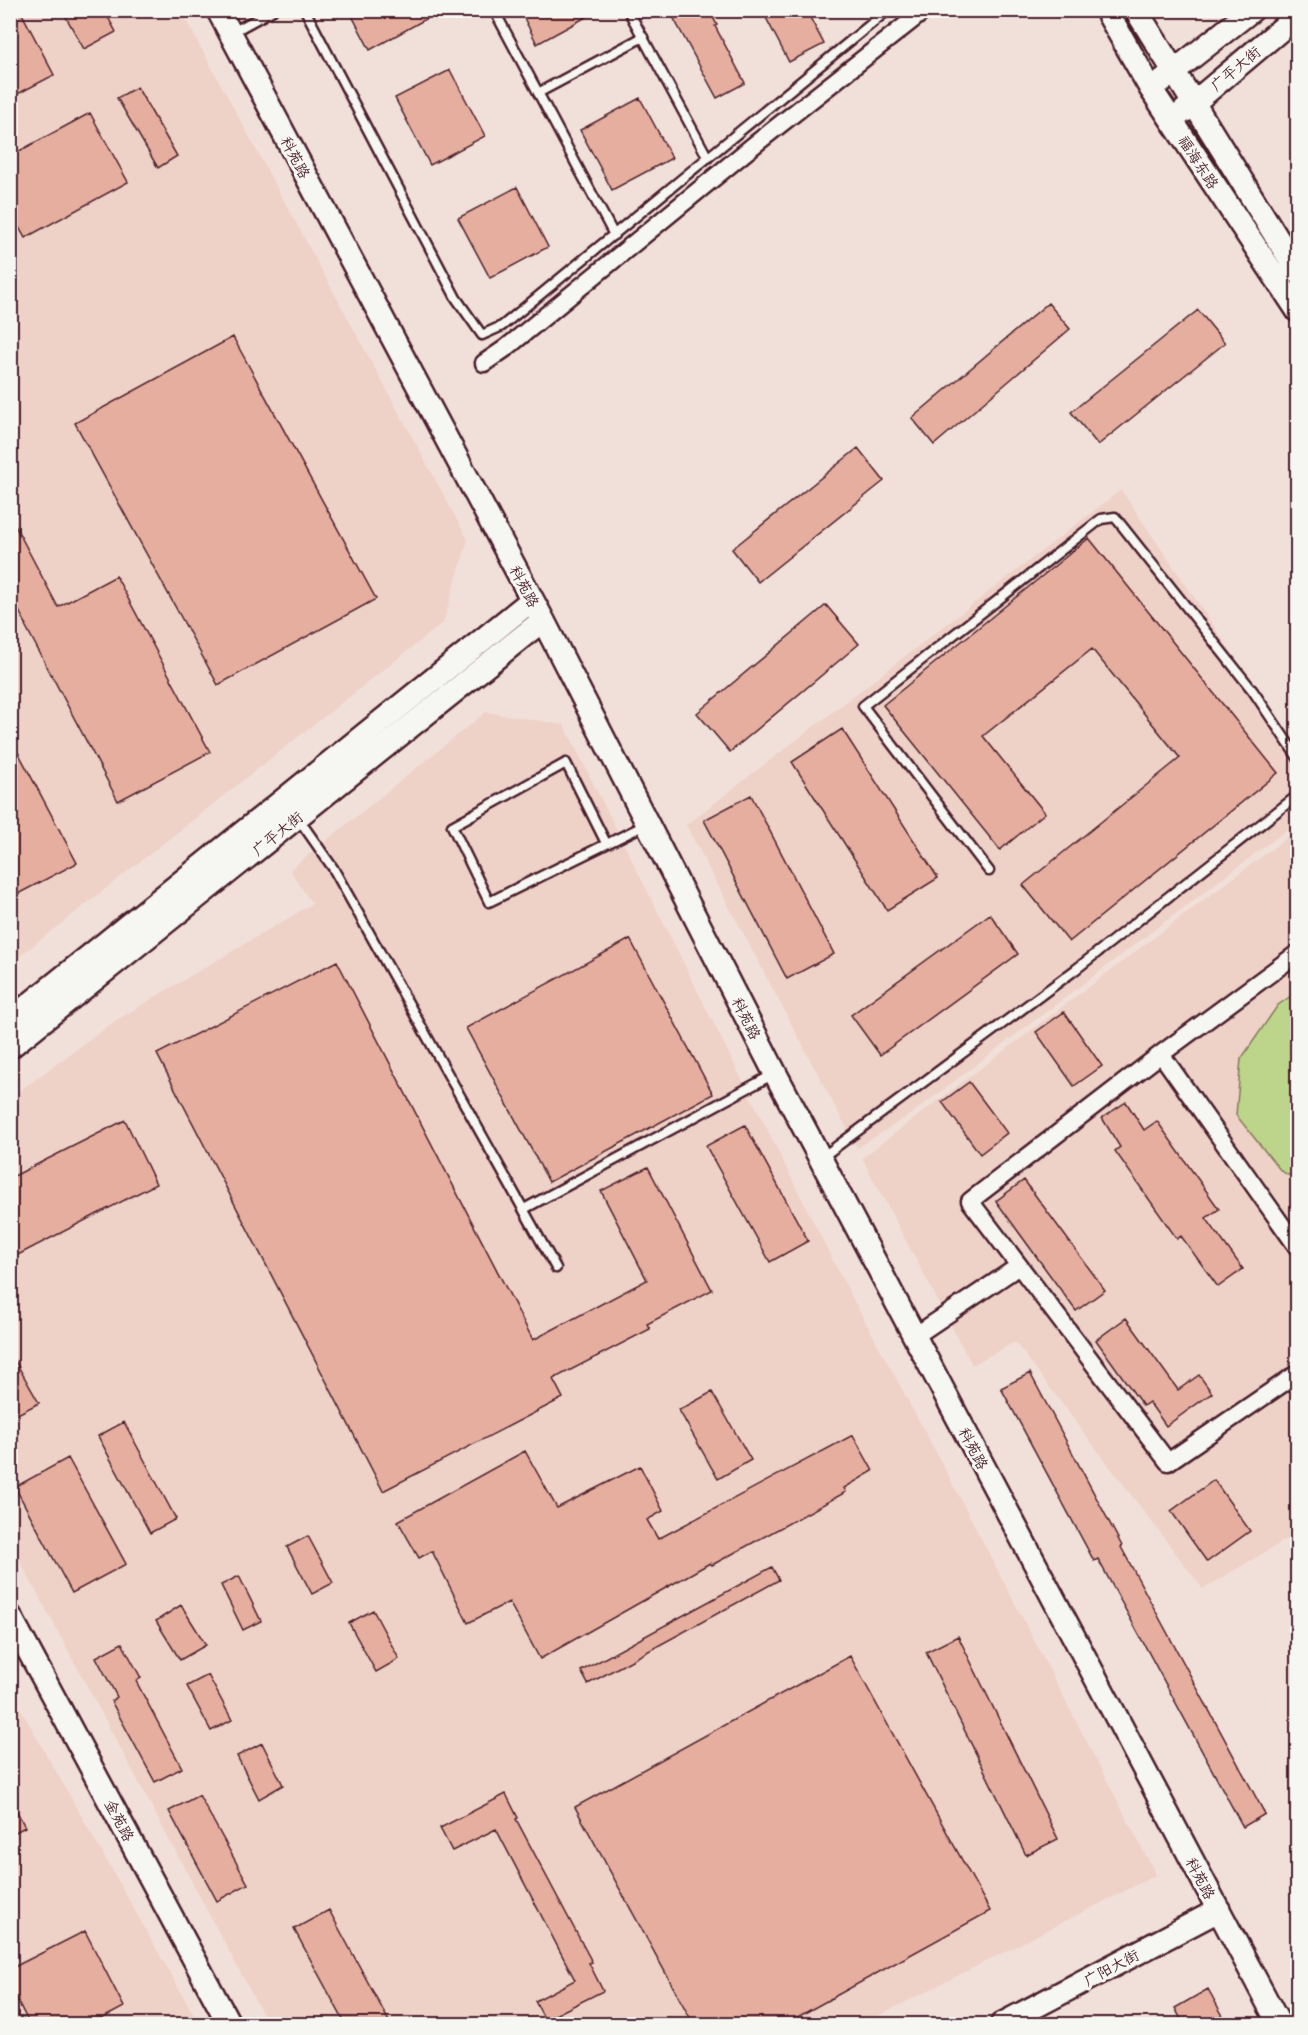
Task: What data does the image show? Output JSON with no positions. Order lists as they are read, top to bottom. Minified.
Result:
{"streets":{"street":["广平大街","科苑路","福海东路","金苑路","广阳大街"]},"crossings":[["广平大街","科苑路"],["广平大街","福海东路"],["科苑路","广阳大街"]]}
